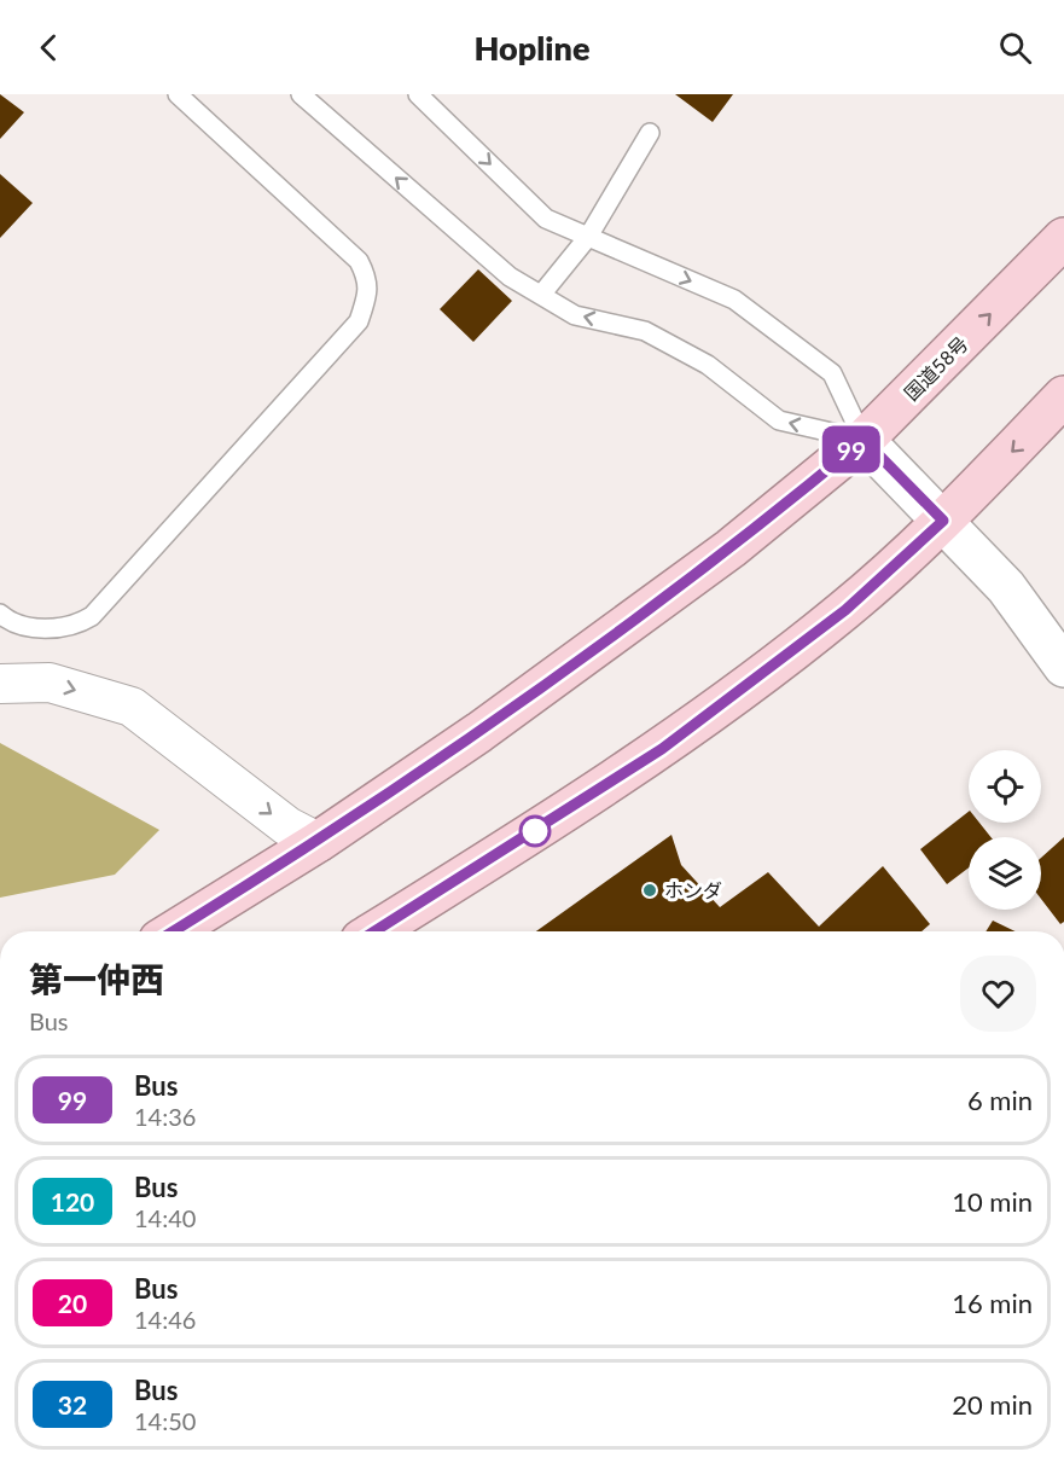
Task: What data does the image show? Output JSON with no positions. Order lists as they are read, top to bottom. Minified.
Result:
{"streets":{"highway":["国道58号"]},"places":["ホンダ"],"lines":["bus line 99"],"page":{"header":"Hopline","on_map":"99","heading":["第一仲西","Bus"],"list":[{"mark":"99","name":"Bus","note":"14:36","value":"6 min"},{"mark":"120","name":"Bus","note":"14:40","value":"10 min"},{"mark":"20","name":"Bus","note":"14:46","value":"16 min"},{"mark":"32","name":"Bus","note":"14:50","value":"20 min"}]}}
